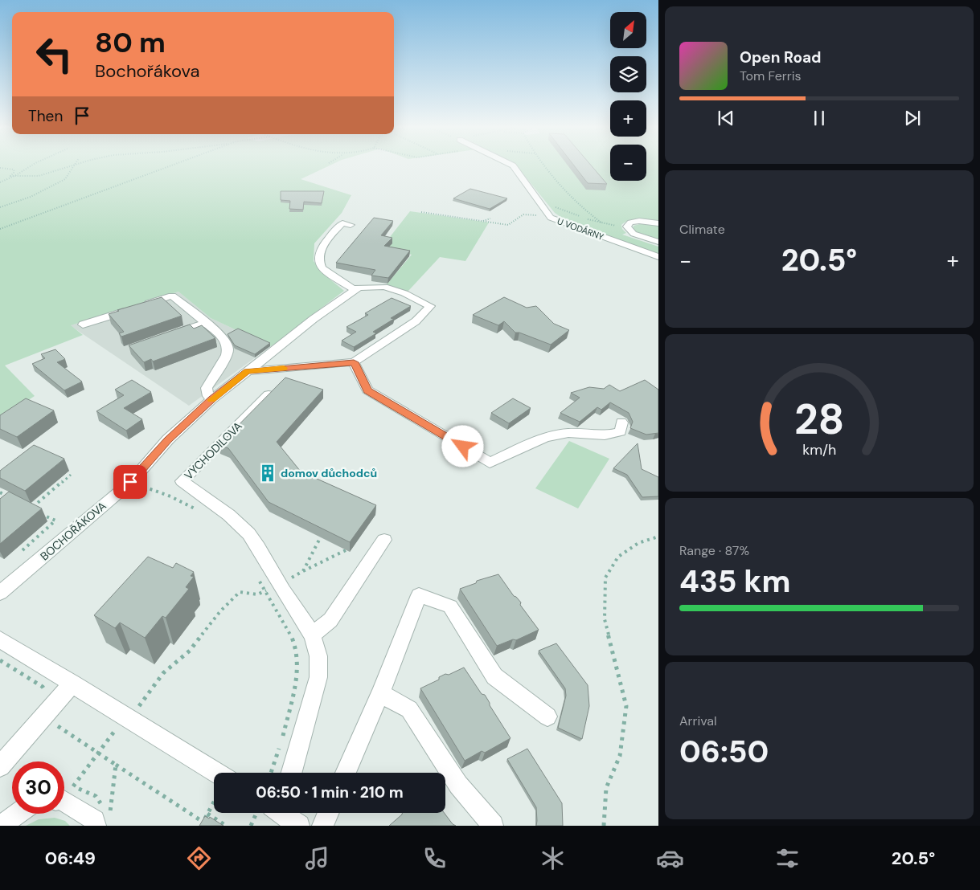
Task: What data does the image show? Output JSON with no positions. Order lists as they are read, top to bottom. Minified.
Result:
{"streets":{"street":["U VODÁRNY","VYCHODILOVA","BOCHOŘÁKOVA"]},"places":{"building":["domov důchodců"]},"north":"top right","page":{"map_buttons":["+","−"],"turn":["80 m","Bochořákova"],"song":["Open Road","Tom Ferris"],"then":"Then","tile":["Climate",["Range · 87%","435 km"],["Arrival","06:50"]],"heat":["−","20.5°","+"],"limit":"30","trip":"06:50 · 1 min · 210 m","tabs":["06:49","20.5°"],"gauge":["28","km/h"]}}
